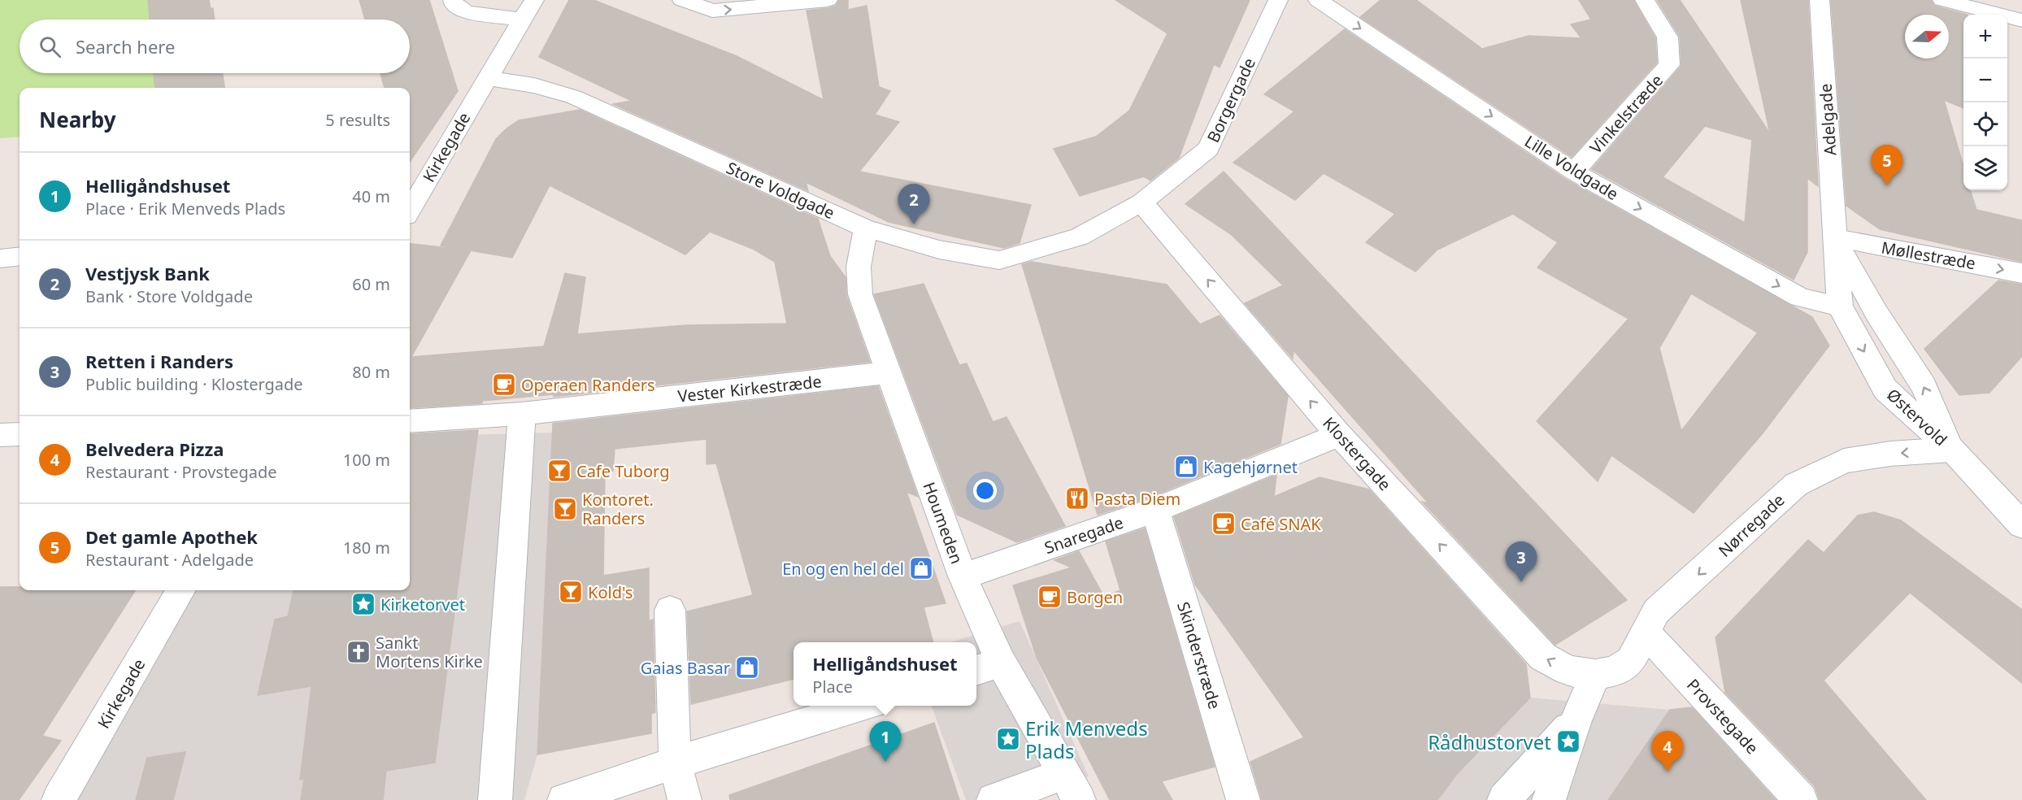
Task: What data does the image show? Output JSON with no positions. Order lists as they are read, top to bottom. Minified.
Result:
{"streets":{"street":["Borgergade","Vinkelstræde","Adelgade","Kirkegade","Lille Voldgade","Store Voldgade","Møllestræde","Vester Kirkestræde","Østervold","Klostergade","Houmeden","Nørregade","Snaregade","Skinderstræde","Provstegade"]},"crossings":[["Borgergade","Store Voldgade"],["Borgergade","Klostergade"],["Vinkelstræde","Lille Voldgade"],["Adelgade","Lille Voldgade"],["Adelgade","Møllestræde"],["Adelgade","Østervold"],["Kirkegade","Store Voldgade"],["Lille Voldgade","Østervold"],["Store Voldgade","Klostergade"],["Store Voldgade","Houmeden"],["Vester Kirkestræde","Houmeden"],["Østervold","Nørregade"],["Klostergade","Nørregade"],["Klostergade","Snaregade"],["Houmeden","Snaregade"],["Nørregade","Provstegade"],["Snaregade","Skinderstræde"]],"one_way":["Lille Voldgade","Møllestræde","Klostergade","Nørregade"],"places":{"cafe":["Operaen Randers","Café SNAK","Borgen"],"shop":["Kagehjørnet","En og en hel del","Gaias Basar"],"bar":["Cafe Tuborg","Kontoret. Randers","Kold's"],"restaurant":["Pasta Diem"],"place":["Kirketorvet","Erik Menveds Plads","Rådhustorvet"],"church":["Sankt Mortens Kirke"]},"north":"right","page":{"map_buttons":["+","−"],"search":"Search here","heading":["Nearby","5 results"],"pins":["5","2","3","1","4"],"list":[{"mark":"1","name":"Helligåndshuset","note":"Place · Erik Menveds Plads","value":"40 m"},{"mark":"2","name":"Vestjysk Bank","note":"Bank · Store Voldgade","value":"60 m"},{"mark":"3","name":"Retten i Randers","note":"Public building · Klostergade","value":"80 m"},{"mark":"4","name":"Belvedera Pizza","note":"Restaurant · Provstegade","value":"100 m"},{"mark":"5","name":"Det gamle Apothek","note":"Restaurant · Adelgade","value":"180 m"}],"popup":["Helligåndshuset","Place"]}}
